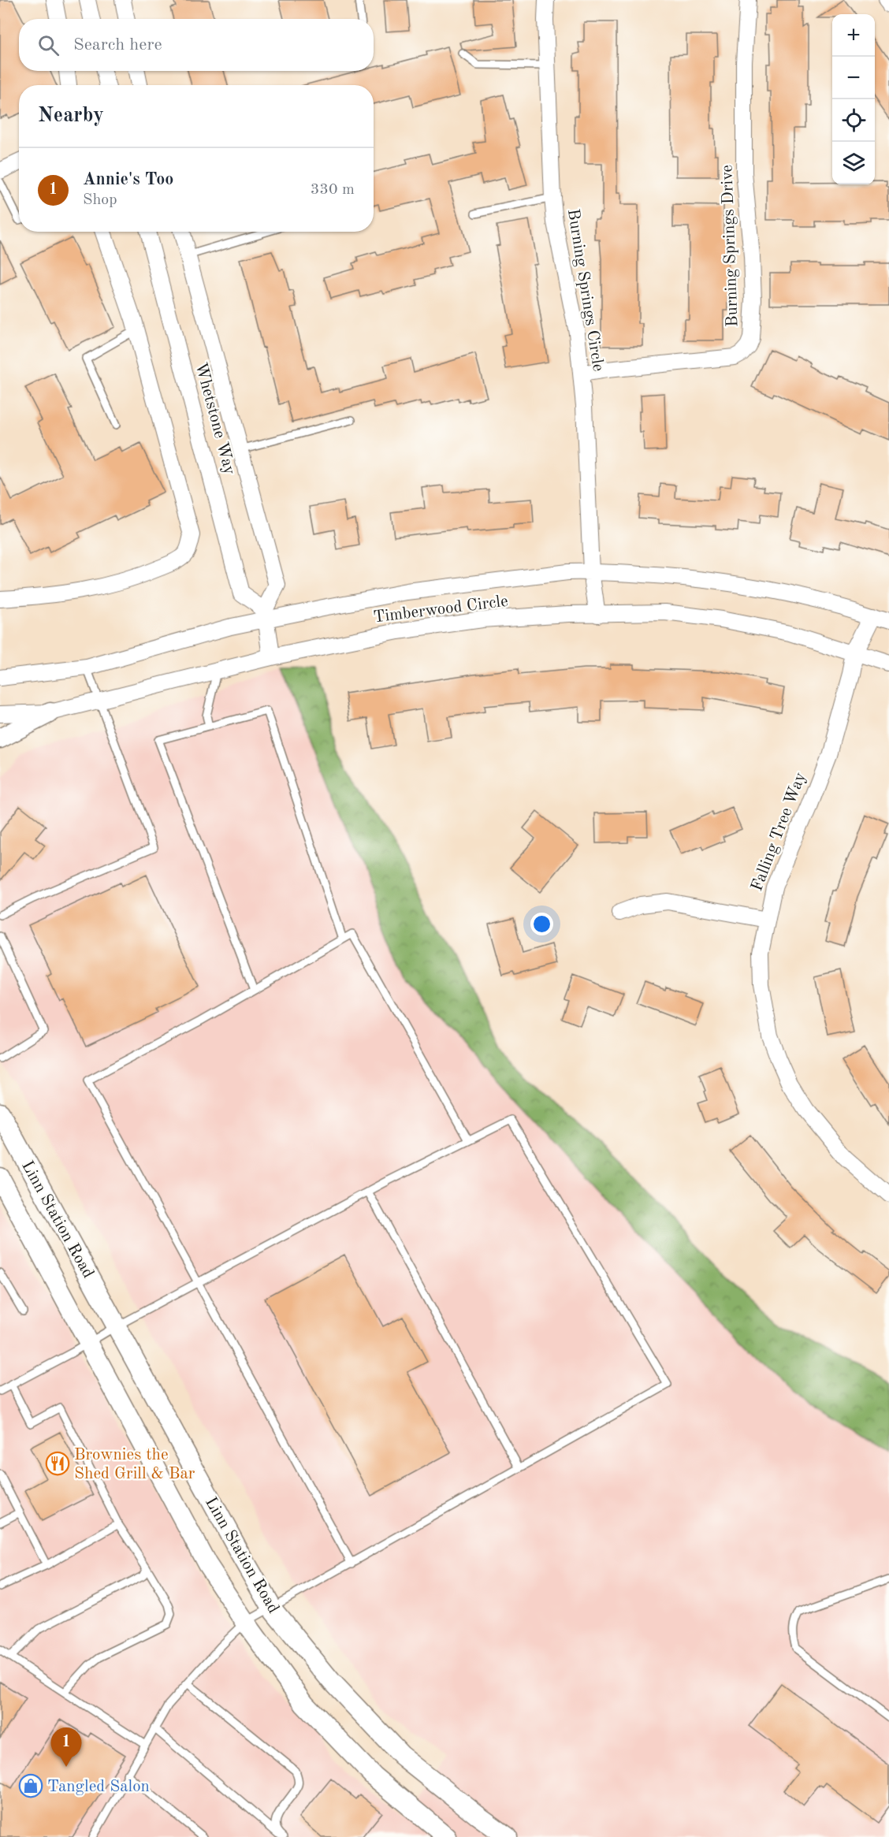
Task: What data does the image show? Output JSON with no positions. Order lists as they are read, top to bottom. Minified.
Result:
{"streets":{"street":["Burning Springs Drive","Burning Springs Circle","Whetstone Way","Timberwood Circle","Falling Tree Way","Linn Station Road"]},"crossings":[["Burning Springs Drive","Burning Springs Circle"],["Burning Springs Circle","Timberwood Circle"],["Whetstone Way","Timberwood Circle"],["Timberwood Circle","Falling Tree Way"]],"places":{"restaurant":["Brownies the Shed Grill & Bar"],"shop":["Tangled Salon"]},"page":{"map_buttons":["+","−"],"search":"Search here","heading":"Nearby","list":[{"mark":"1","name":"Annie's Too","note":"Shop","value":"330 m"}],"pins":"1"}}
